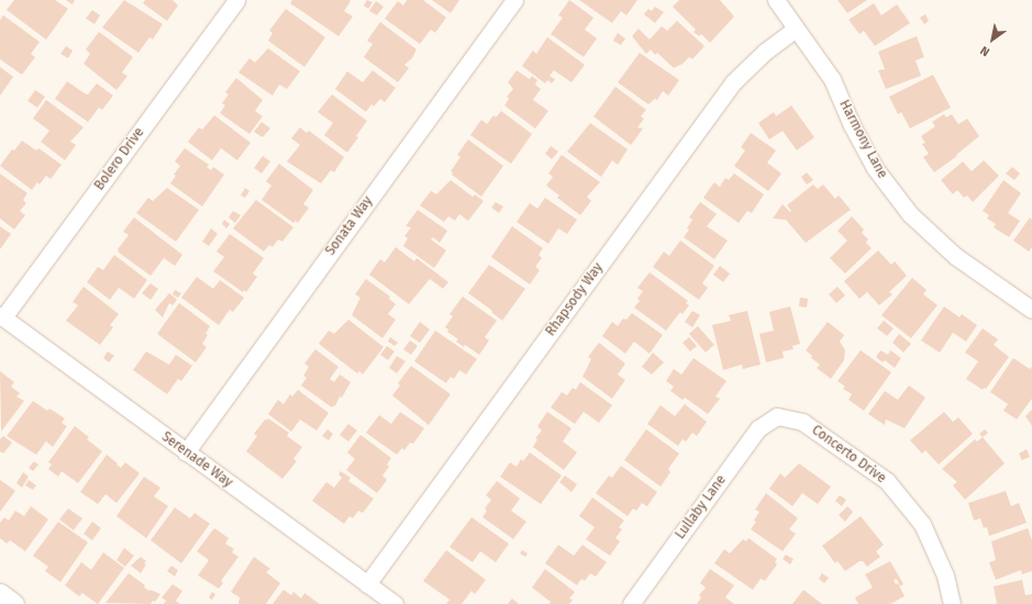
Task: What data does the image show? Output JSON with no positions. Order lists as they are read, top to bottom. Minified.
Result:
{"streets":{"street":["Harmony Lane","Bolero Drive","Sonata Way","Rhapsody Way","Concerto Drive","Serenade Way","Lullaby Lane"]},"crossings":[["Harmony Lane","Rhapsody Way"],["Bolero Drive","Serenade Way"],["Sonata Way","Serenade Way"],["Rhapsody Way","Serenade Way"],["Concerto Drive","Lullaby Lane"]],"north":"bottom left"}
